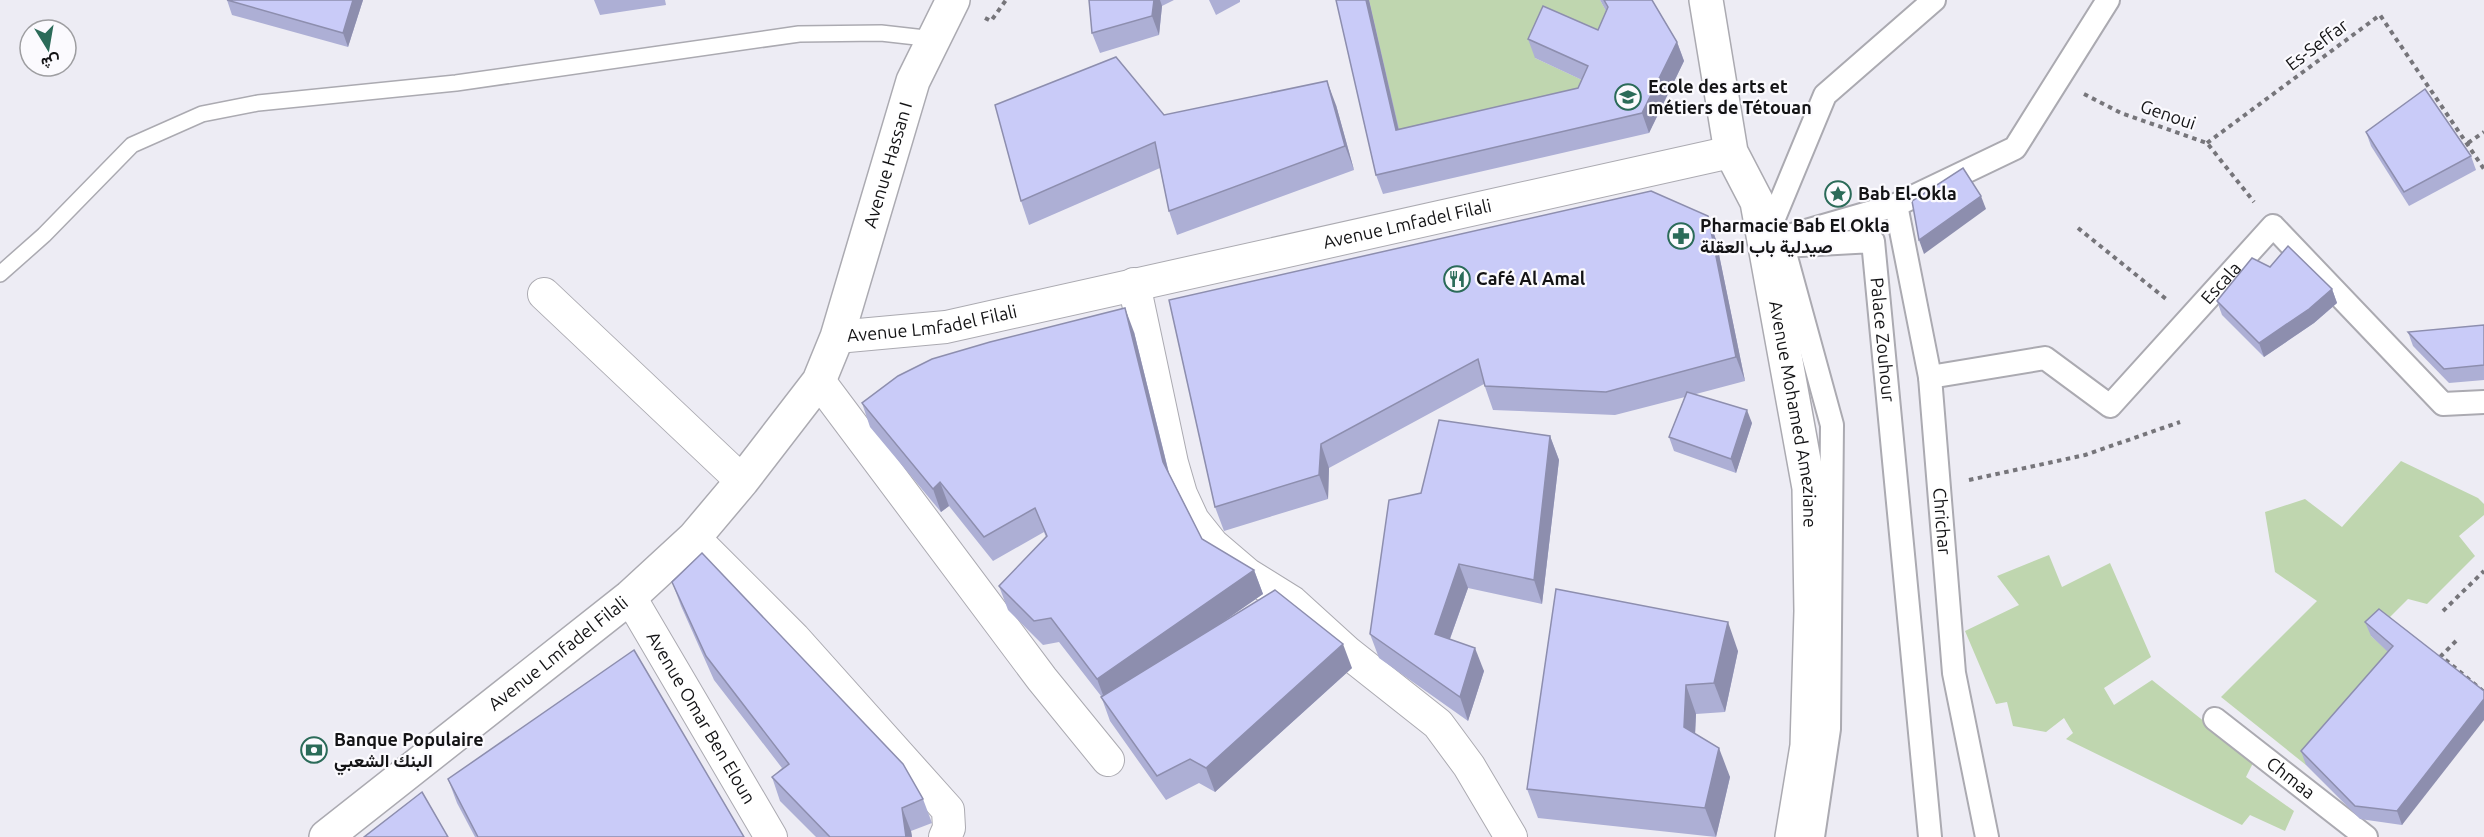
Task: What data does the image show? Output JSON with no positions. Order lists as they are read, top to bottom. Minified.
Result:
{"streets":{"main road":["Avenue Hassan I","Avenue Lmfadel Filali","Avenue Mohamed Ameziane"],"street":["Escala","Palace Zouhour","Chrichar","Avenue Omar Ben Eloun","Chmaa"],"path":["Es-Seffar","Genoui"]},"crossings":[["Es-Seffar","Genoui"],["Genoui","Escala"],["Avenue Hassan I","Avenue Lmfadel Filali"],["Avenue Lmfadel Filali","Avenue Mohamed Ameziane"],["Avenue Lmfadel Filali","Avenue Omar Ben Eloun"],["Escala","Chrichar"]],"places":{"school or university":["Ecole des arts et métiers de Tétouan"],"place":["Bab El-Okla"],"pharmacy":["Pharmacie Bab El Okla صيدلية باب العقلة"],"restaurant":["Café Al Amal"],"bank":["Banque Populaire البنك الشعبي"]},"north":"bottom"}
